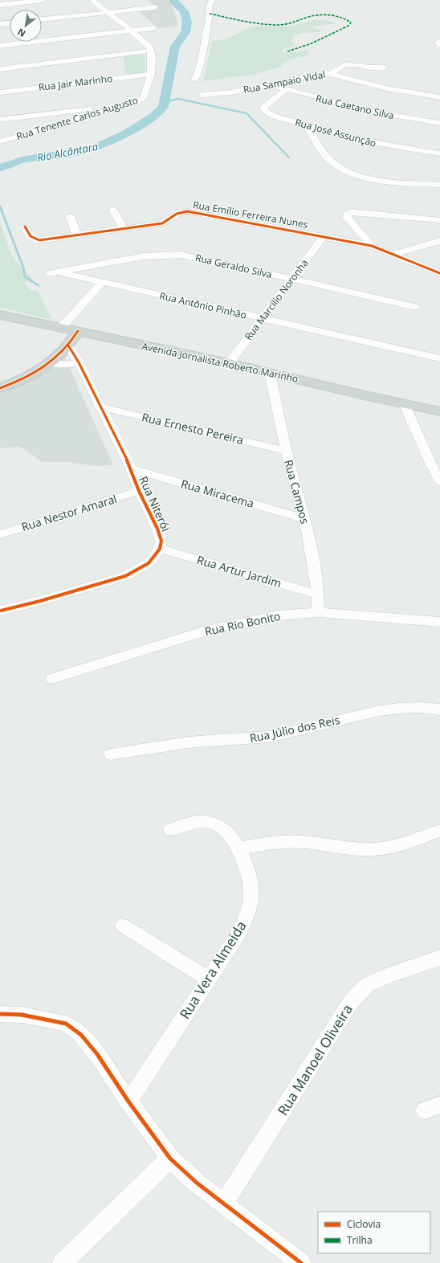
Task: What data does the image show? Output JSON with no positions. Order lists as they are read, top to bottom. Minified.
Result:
{"streets":{"main road":["Avenida Jornalista Roberto Marinho"],"street":["Rua Sampaio Vidal","Rua Jair Marinho","Rua Caetano Silva","Rua Tenente Carlos Augusto","Rua José Assunção","Rua Emílio Ferreira Nunes","Rua Geraldo Silva","Rua Marcilio Noronha","Rua Antônio Pinhão","Rua Ernesto Pereira","Rua Campos","Rua Miracema","Rua Niterói","Rua Nestor Amaral","Rua Artur Jardim","Rua Rio Bonito","Rua Júlio dos Reis","Rua Vera Almeida","Rua Manoel Oliveira"]},"crossings":[["Rua Sampaio Vidal","Rua Caetano Silva"],["Rua Jair Marinho","Rua Tenente Carlos Augusto"],["Rua Caetano Silva","Rua José Assunção"],["Rua Emílio Ferreira Nunes","Rua Marcilio Noronha"],["Rua Geraldo Silva","Rua Marcilio Noronha"],["Rua Geraldo Silva","Rua Antônio Pinhão"],["Rua Marcilio Noronha","Rua Antônio Pinhão"],["Rua Marcilio Noronha","Avenida Jornalista Roberto Marinho"],["Avenida Jornalista Roberto Marinho","Rua Campos"],["Rua Ernesto Pereira","Rua Campos"],["Rua Ernesto Pereira","Rua Niterói"],["Rua Campos","Rua Miracema"],["Rua Campos","Rua Artur Jardim"],["Rua Campos","Rua Rio Bonito"],["Rua Miracema","Rua Niterói"],["Rua Niterói","Rua Nestor Amaral"],["Rua Niterói","Rua Artur Jardim"]],"water":["Rio Alcântara"],"legend":["Ciclovia","Trilha"],"north":"bottom left"}
